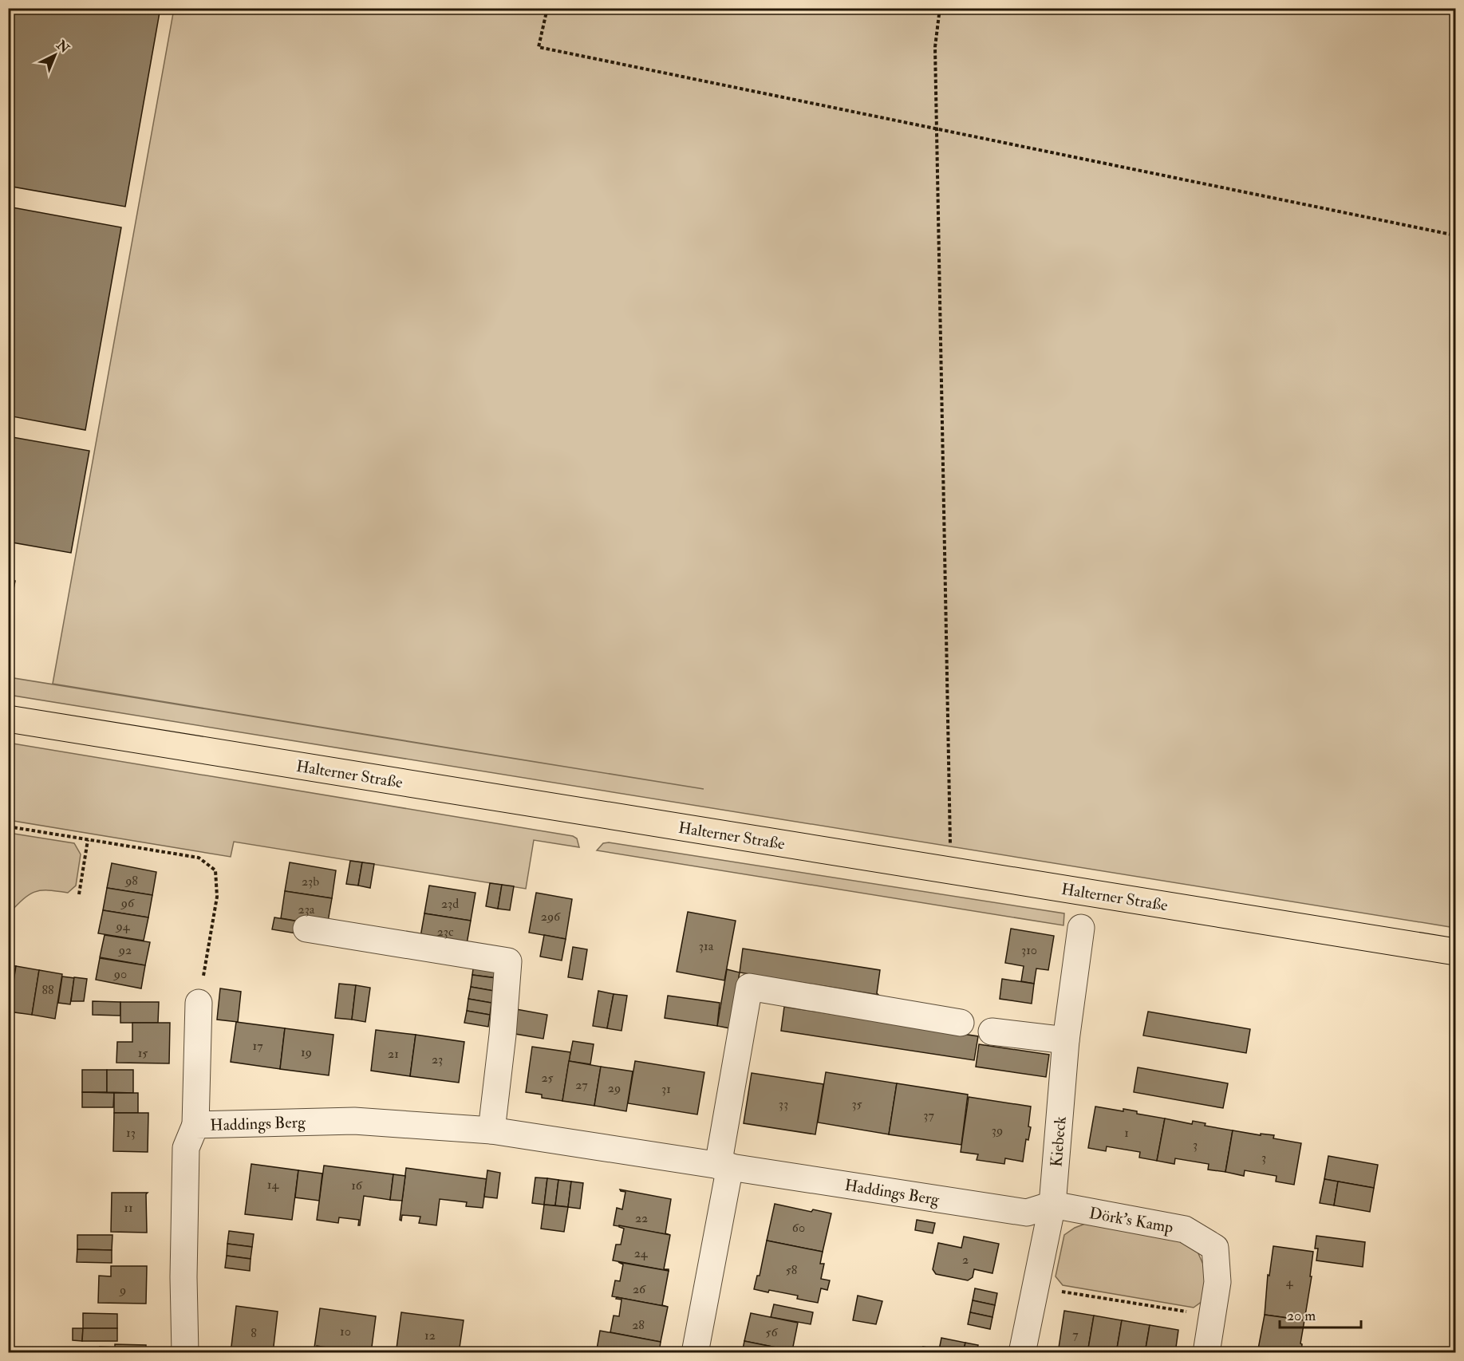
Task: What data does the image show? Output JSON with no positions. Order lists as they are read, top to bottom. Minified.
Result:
{"streets":{"main road":["Halterner Straße"],"street":["Haddings Berg","Kiebeck","Dörk's Kamp"]},"crossings":[["Haddings Berg","Kiebeck"],["Haddings Berg","Dörk's Kamp"],["Kiebeck","Dörk's Kamp"]],"house_numbers":["98","23b","96","23d","23a","296","94","23c","31a","92","310","90","88","17","19","15","21","23","25","27","29","31","33","35","37","39","13","1","3","3","14","16","11","22","60","24","2","58","4","26","9","28","10","56","8","7","12"],"scale_bar":"20 m","north":"top right"}
